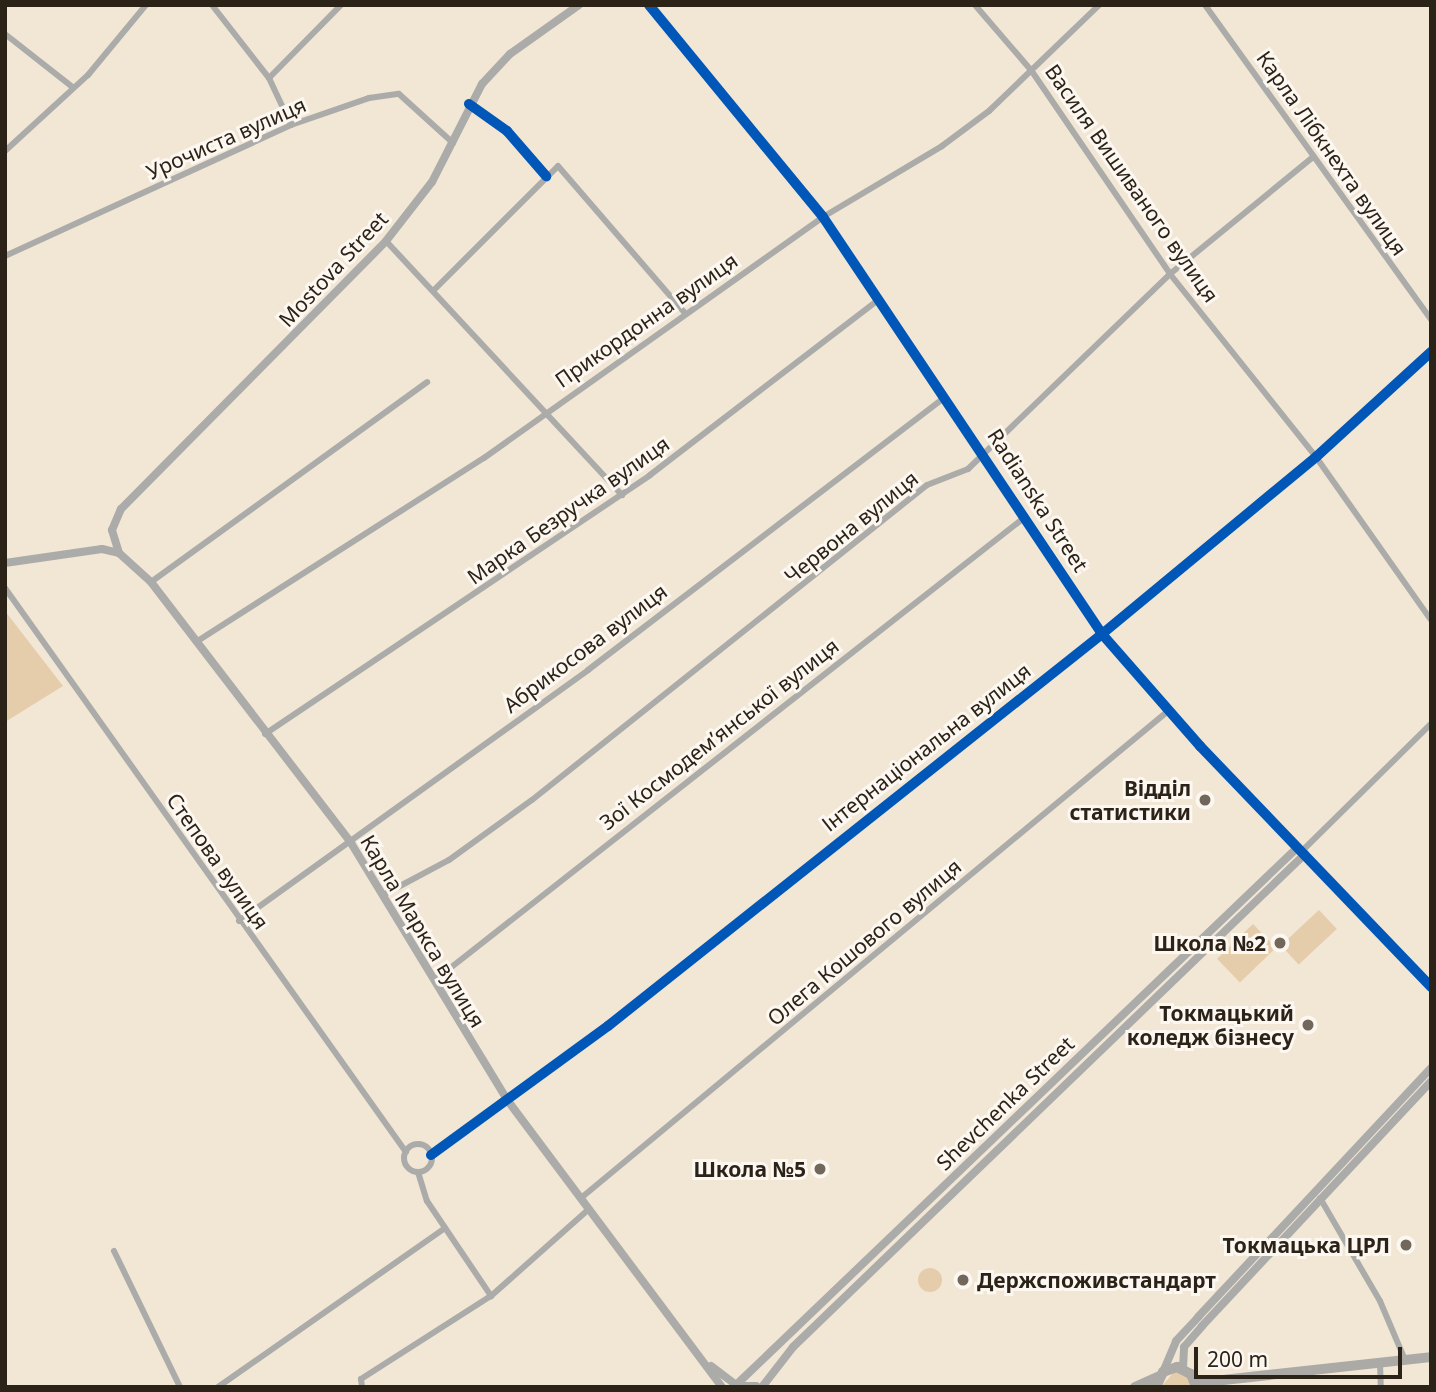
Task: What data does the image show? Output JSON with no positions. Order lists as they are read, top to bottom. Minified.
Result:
{"streets":{"street":["Урочиста вулиця","Карла Лібкнехта вулиця","Василя Вишиваного вулиця","Mostova Street","Прикордонна вулиця","Radianska Street","Марка Безручка вулиця","Червона вулиця","Абрикосова вулиця","Зої Космодем’янської вулиця","Інтернаціональна вулиця","Степова вулиця","Карла Маркса вулиця","Олега Кошового вулиця","Shevchenka Street"]},"crossings":[["Урочиста вулиця","Mostova Street"],["Карла Лібкнехта вулиця","Червона вулиця"],["Василя Вишиваного вулиця","Прикордонна вулиця"],["Василя Вишиваного вулиця","Червона вулиця"],["Василя Вишиваного вулиця","Інтернаціональна вулиця"],["Mostova Street","Карла Маркса вулиця"],["Прикордонна вулиця","Radianska Street"],["Прикордонна вулиця","Карла Маркса вулиця"],["Radianska Street","Марка Безручка вулиця"],["Radianska Street","Червона вулиця"],["Radianska Street","Абрикосова вулиця"],["Radianska Street","Зої Космодем’янської вулиця"],["Radianska Street","Інтернаціональна вулиця"],["Radianska Street","Олега Кошового вулиця"],["Radianska Street","Shevchenka Street"],["Марка Безручка вулиця","Карла Маркса вулиця"],["Червона вулиця","Карла Маркса вулиця"],["Абрикосова вулиця","Степова вулиця"],["Абрикосова вулиця","Карла Маркса вулиця"],["Зої Космодем’янської вулиця","Карла Маркса вулиця"],["Інтернаціональна вулиця","Степова вулиця"],["Інтернаціональна вулиця","Карла Маркса вулиця"],["Карла Маркса вулиця","Олега Кошового вулиця"],["Карла Маркса вулиця","Shevchenka Street"]],"places":["Відділ статистики","Школа №2","Токмацький коледж бізнесу","Школа №5","Токмацька ЦРЛ","Держспоживстандарт"],"scale_bar":"200 m"}
